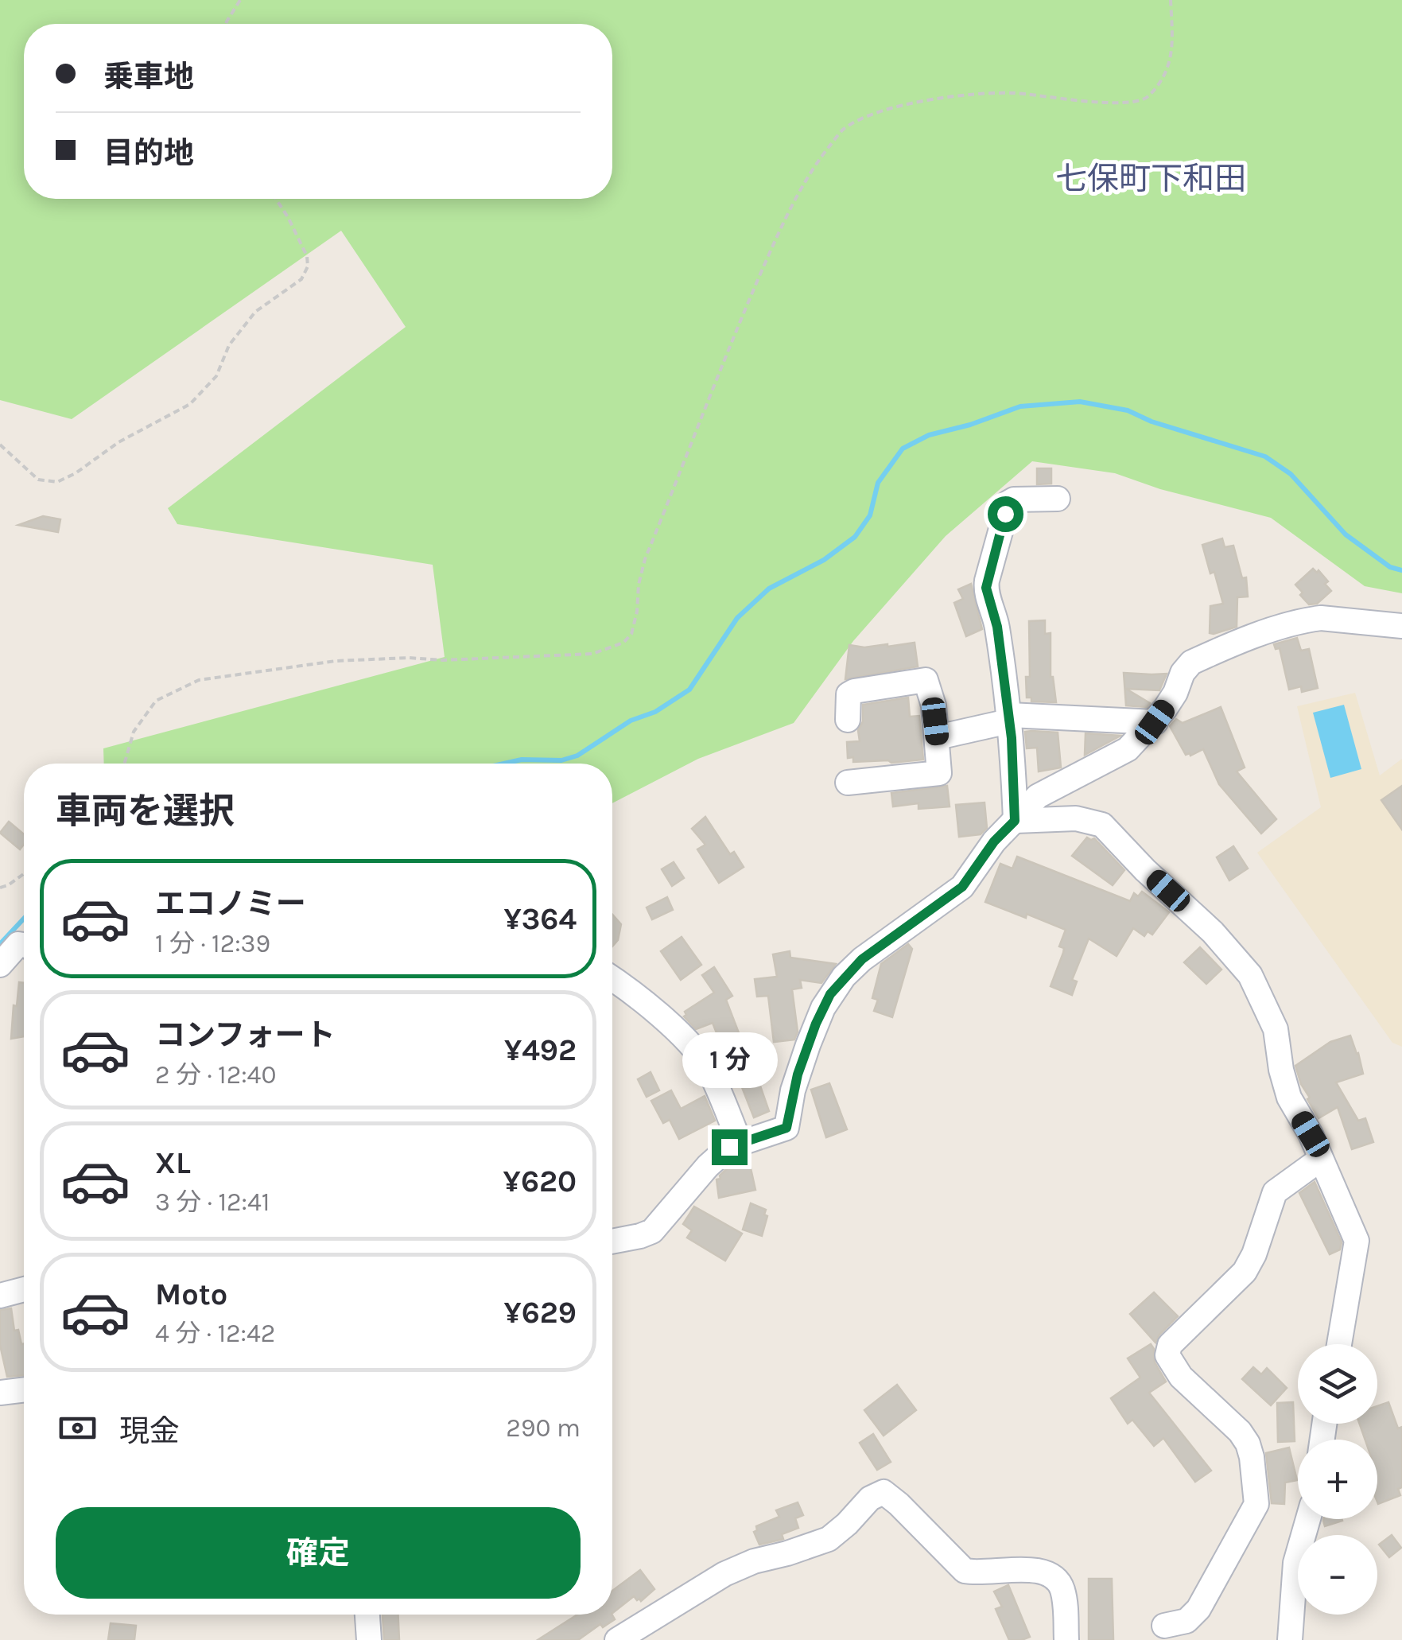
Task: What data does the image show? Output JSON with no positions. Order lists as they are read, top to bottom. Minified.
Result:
{"districts":["七保町下和田"],"page":{"banner":["乗車地","目的地"],"heading":"車両を選択","list":[{"name":"エコノミー","note":"1 分 · 12:39","value":"¥364"},{"name":"コンフォート","note":"2 分 · 12:40","value":"¥492"},{"name":"XL","note":"3 分 · 12:41","value":"¥620"},{"name":"Moto","note":"4 分 · 12:42","value":"¥629"}],"bubble":"1 分","map_buttons":["+","−"],"pay":["現金","290 m"],"buttons":"確定"}}
